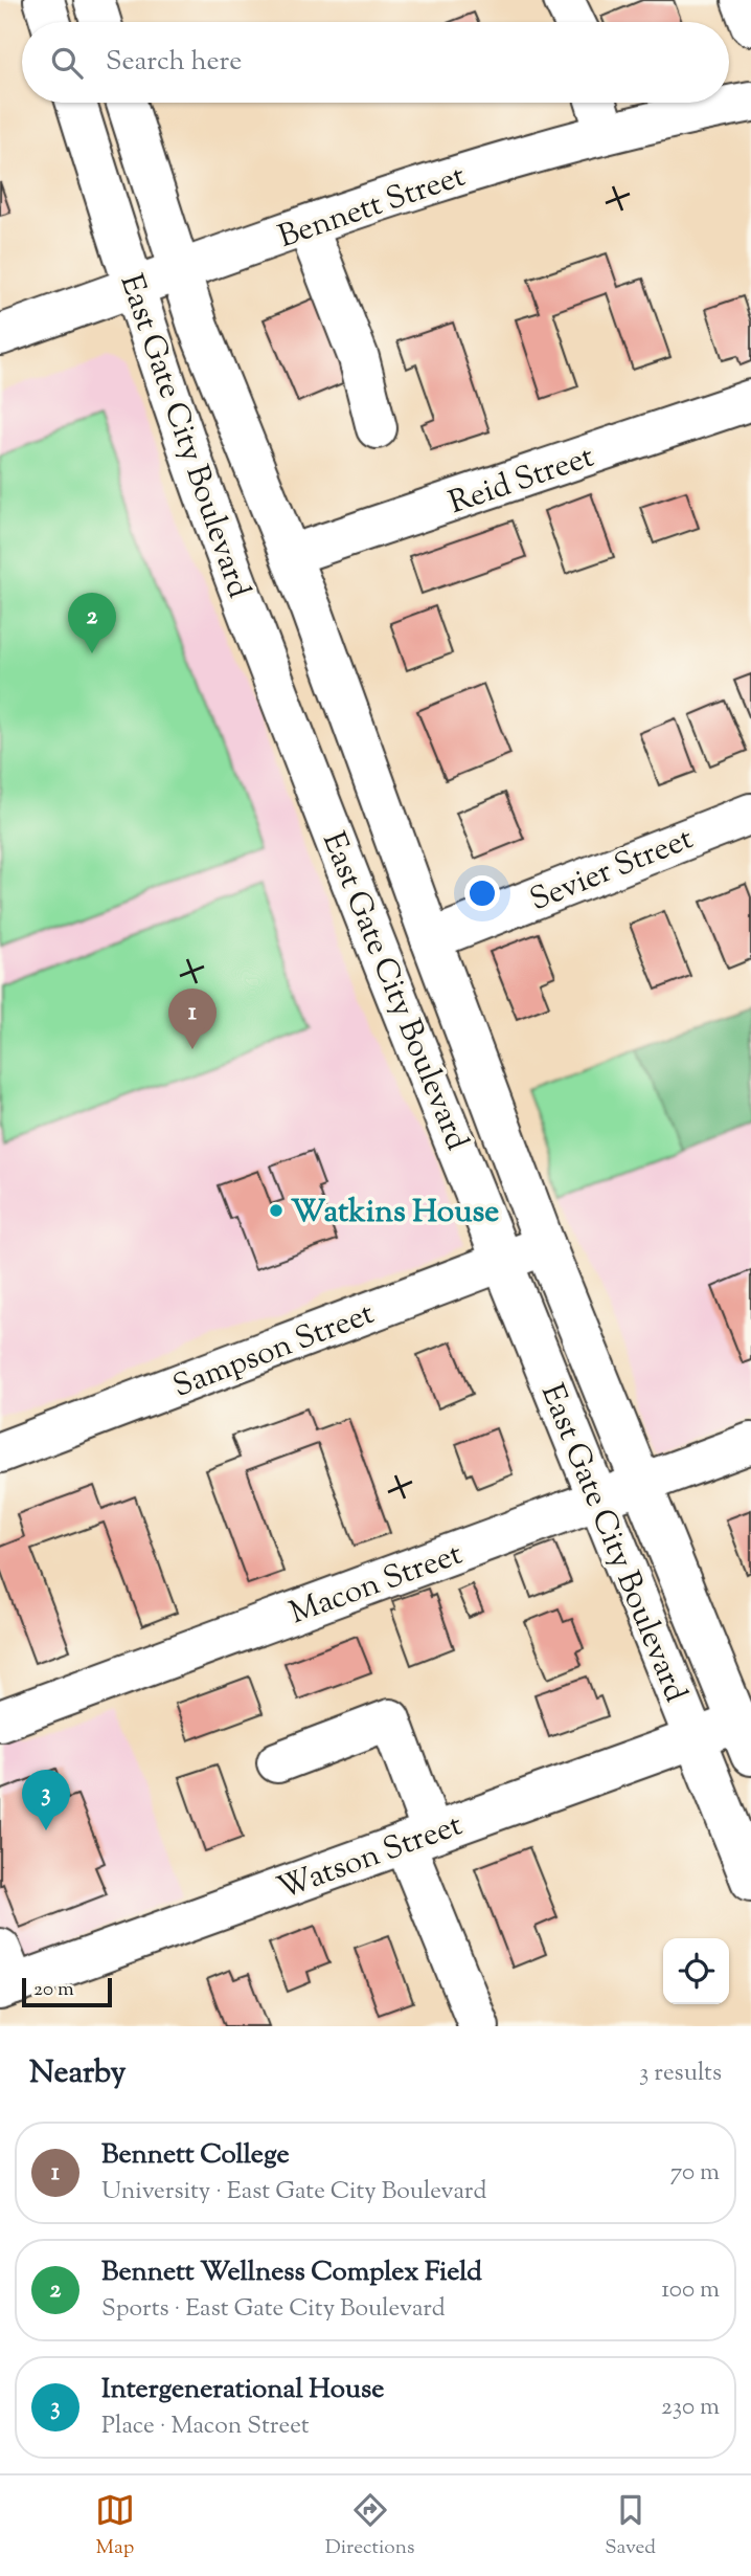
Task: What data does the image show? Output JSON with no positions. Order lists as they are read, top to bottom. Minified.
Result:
{"streets":{"street":["Bennett Street","East Gate City Boulevard","Reid Street","Sevier Street","Sampson Street","Macon Street","Watson Street"]},"crossings":[["Bennett Street","East Gate City Boulevard"],["East Gate City Boulevard","Reid Street"],["East Gate City Boulevard","Sevier Street"],["East Gate City Boulevard","Sampson Street"],["East Gate City Boulevard","Macon Street"],["East Gate City Boulevard","Watson Street"]],"places":["Watkins House"],"scale_bar":"20 m","page":{"search":"Search here","pins":["2","1","3"],"scale":"20 m","heading":["Nearby","3 results"],"list":[{"mark":"1","name":"Bennett College","note":"University · East Gate City Boulevard","value":"70 m"},{"mark":"2","name":"Bennett Wellness Complex Field","note":"Sports · East Gate City Boulevard","value":"100 m"},{"mark":"3","name":"Intergenerational House","note":"Place · Macon Street","value":"230 m"}],"nav":["Map","Directions","Saved"]}}
